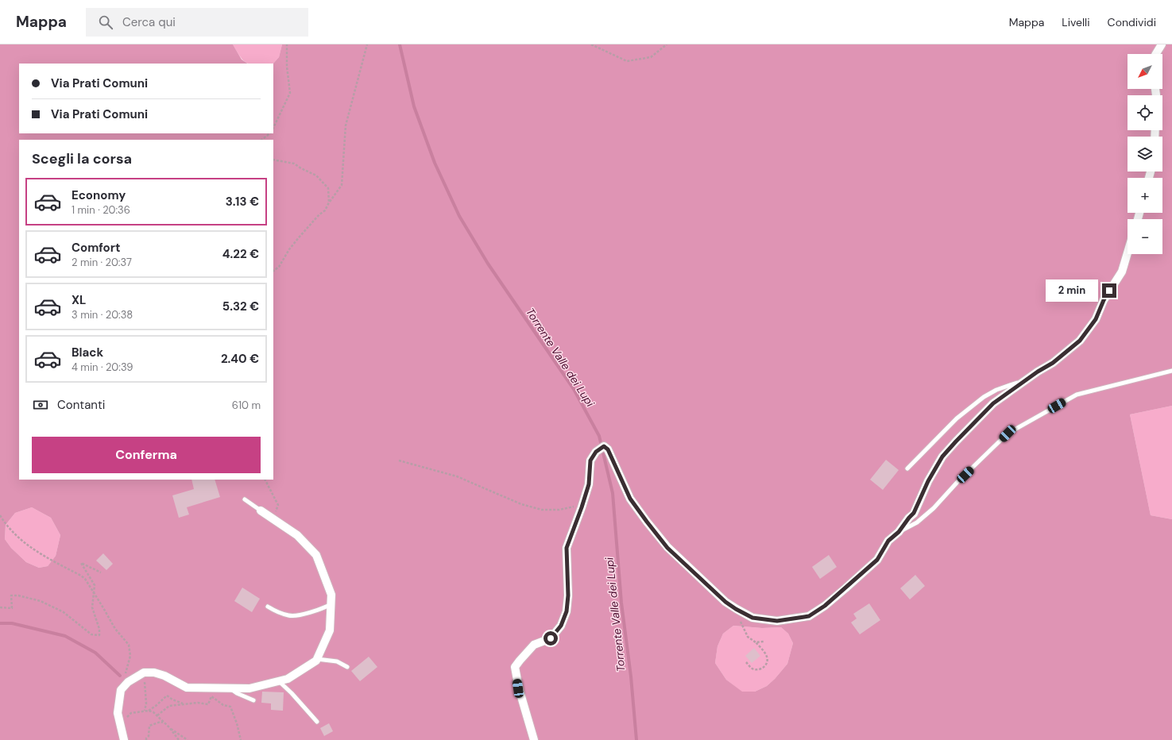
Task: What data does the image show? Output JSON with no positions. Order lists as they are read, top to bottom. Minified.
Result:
{"water":["Torrente Valle dei Lupi"],"north":"bottom left","page":{"header":"Mappa","search":"Cerca qui","nav":["Mappa","Livelli","Condividi"],"map_buttons":["+","−"],"banner":["Via Prati Comuni","Via Prati Comuni"],"heading":"Scegli la corsa","list":[{"name":"Economy","note":"1 min · 20:36","value":"3.13 €"},{"name":"Comfort","note":"2 min · 20:37","value":"4.22 €"},{"name":"XL","note":"3 min · 20:38","value":"5.32 €"},{"name":"Black","note":"4 min · 20:39","value":"2.40 €"}],"bubble":"2 min","pay":["Contanti","610 m"],"buttons":"Conferma"}}
